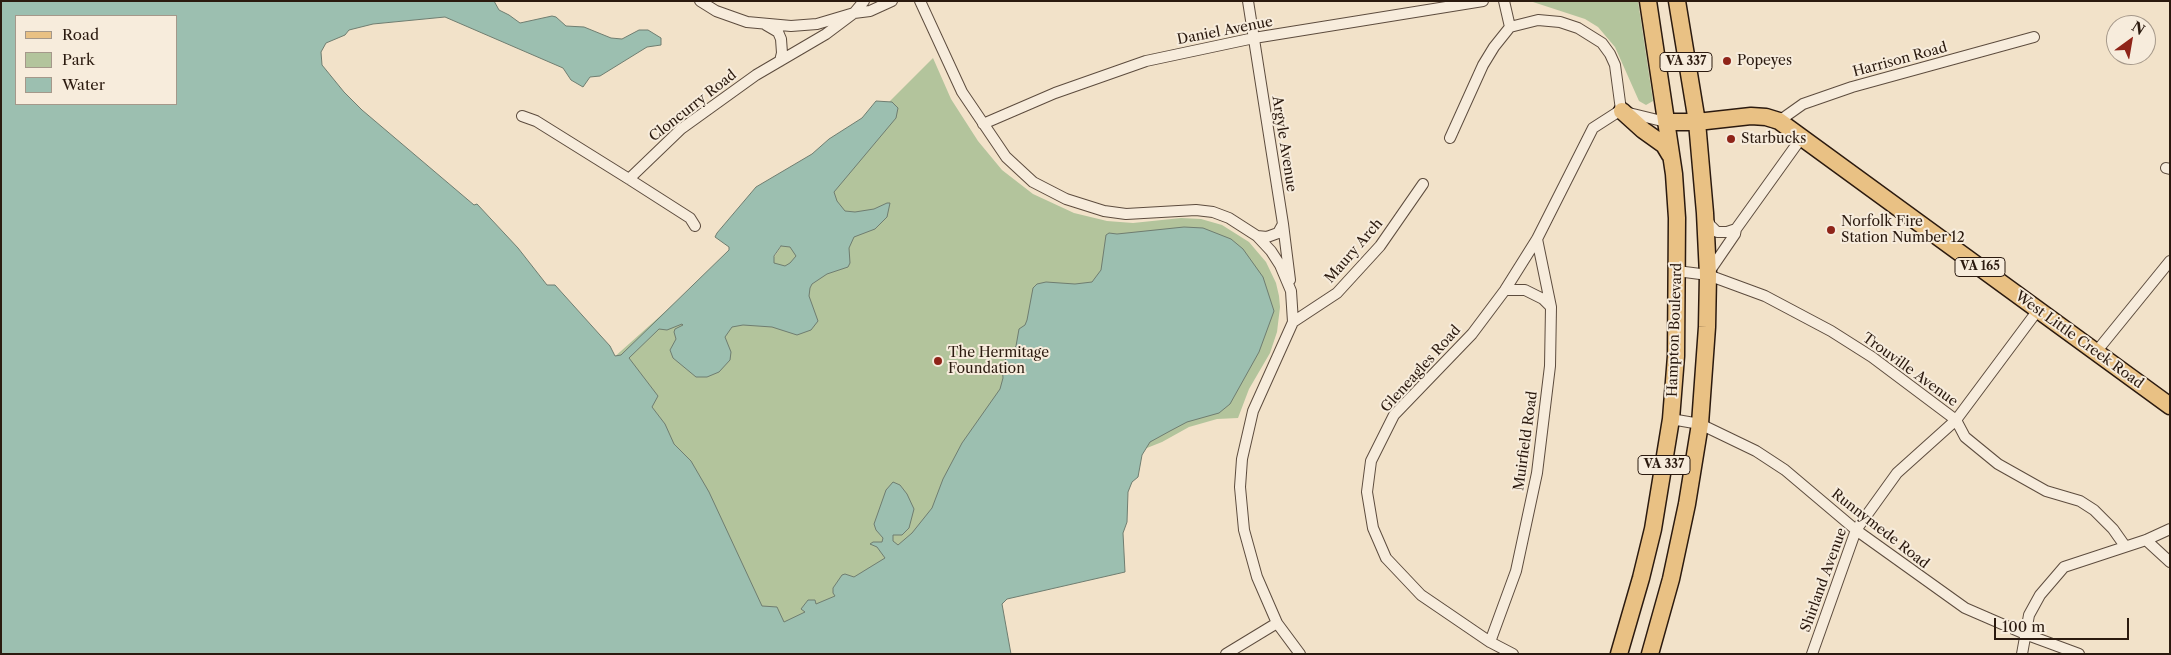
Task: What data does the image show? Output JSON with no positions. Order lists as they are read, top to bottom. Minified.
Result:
{"streets":{"main road":["VA 337","VA 165","Hampton Boulevard","West Little Creek Road"],"street":["Daniel Avenue","Harrison Road","Cloncurry Road","Argyle Avenue","Maury Arch","Gleneagles Road","Trouville Avenue","Muirfield Road","Runnymede Road","Shirland Avenue"]},"crossings":[["Daniel Avenue","Argyle Avenue"],["Harrison Road","West Little Creek Road"],["VA 337","West Little Creek Road"],["VA 337","Trouville Avenue"],["VA 337","Runnymede Road"],["Argyle Avenue","Maury Arch"],["Hampton Boulevard","West Little Creek Road"],["Hampton Boulevard","Trouville Avenue"],["Hampton Boulevard","Runnymede Road"],["West Little Creek Road","Gleneagles Road"],["West Little Creek Road","Shirland Avenue"],["Gleneagles Road","Muirfield Road"],["Trouville Avenue","Shirland Avenue"],["Runnymede Road","Shirland Avenue"]],"places":["Popeyes","Starbucks","Norfolk Fire Station Number 12","The Hermitage Foundation"],"legend":["Road","Park","Water"],"scale_bar":"100 m","north":"top right"}
